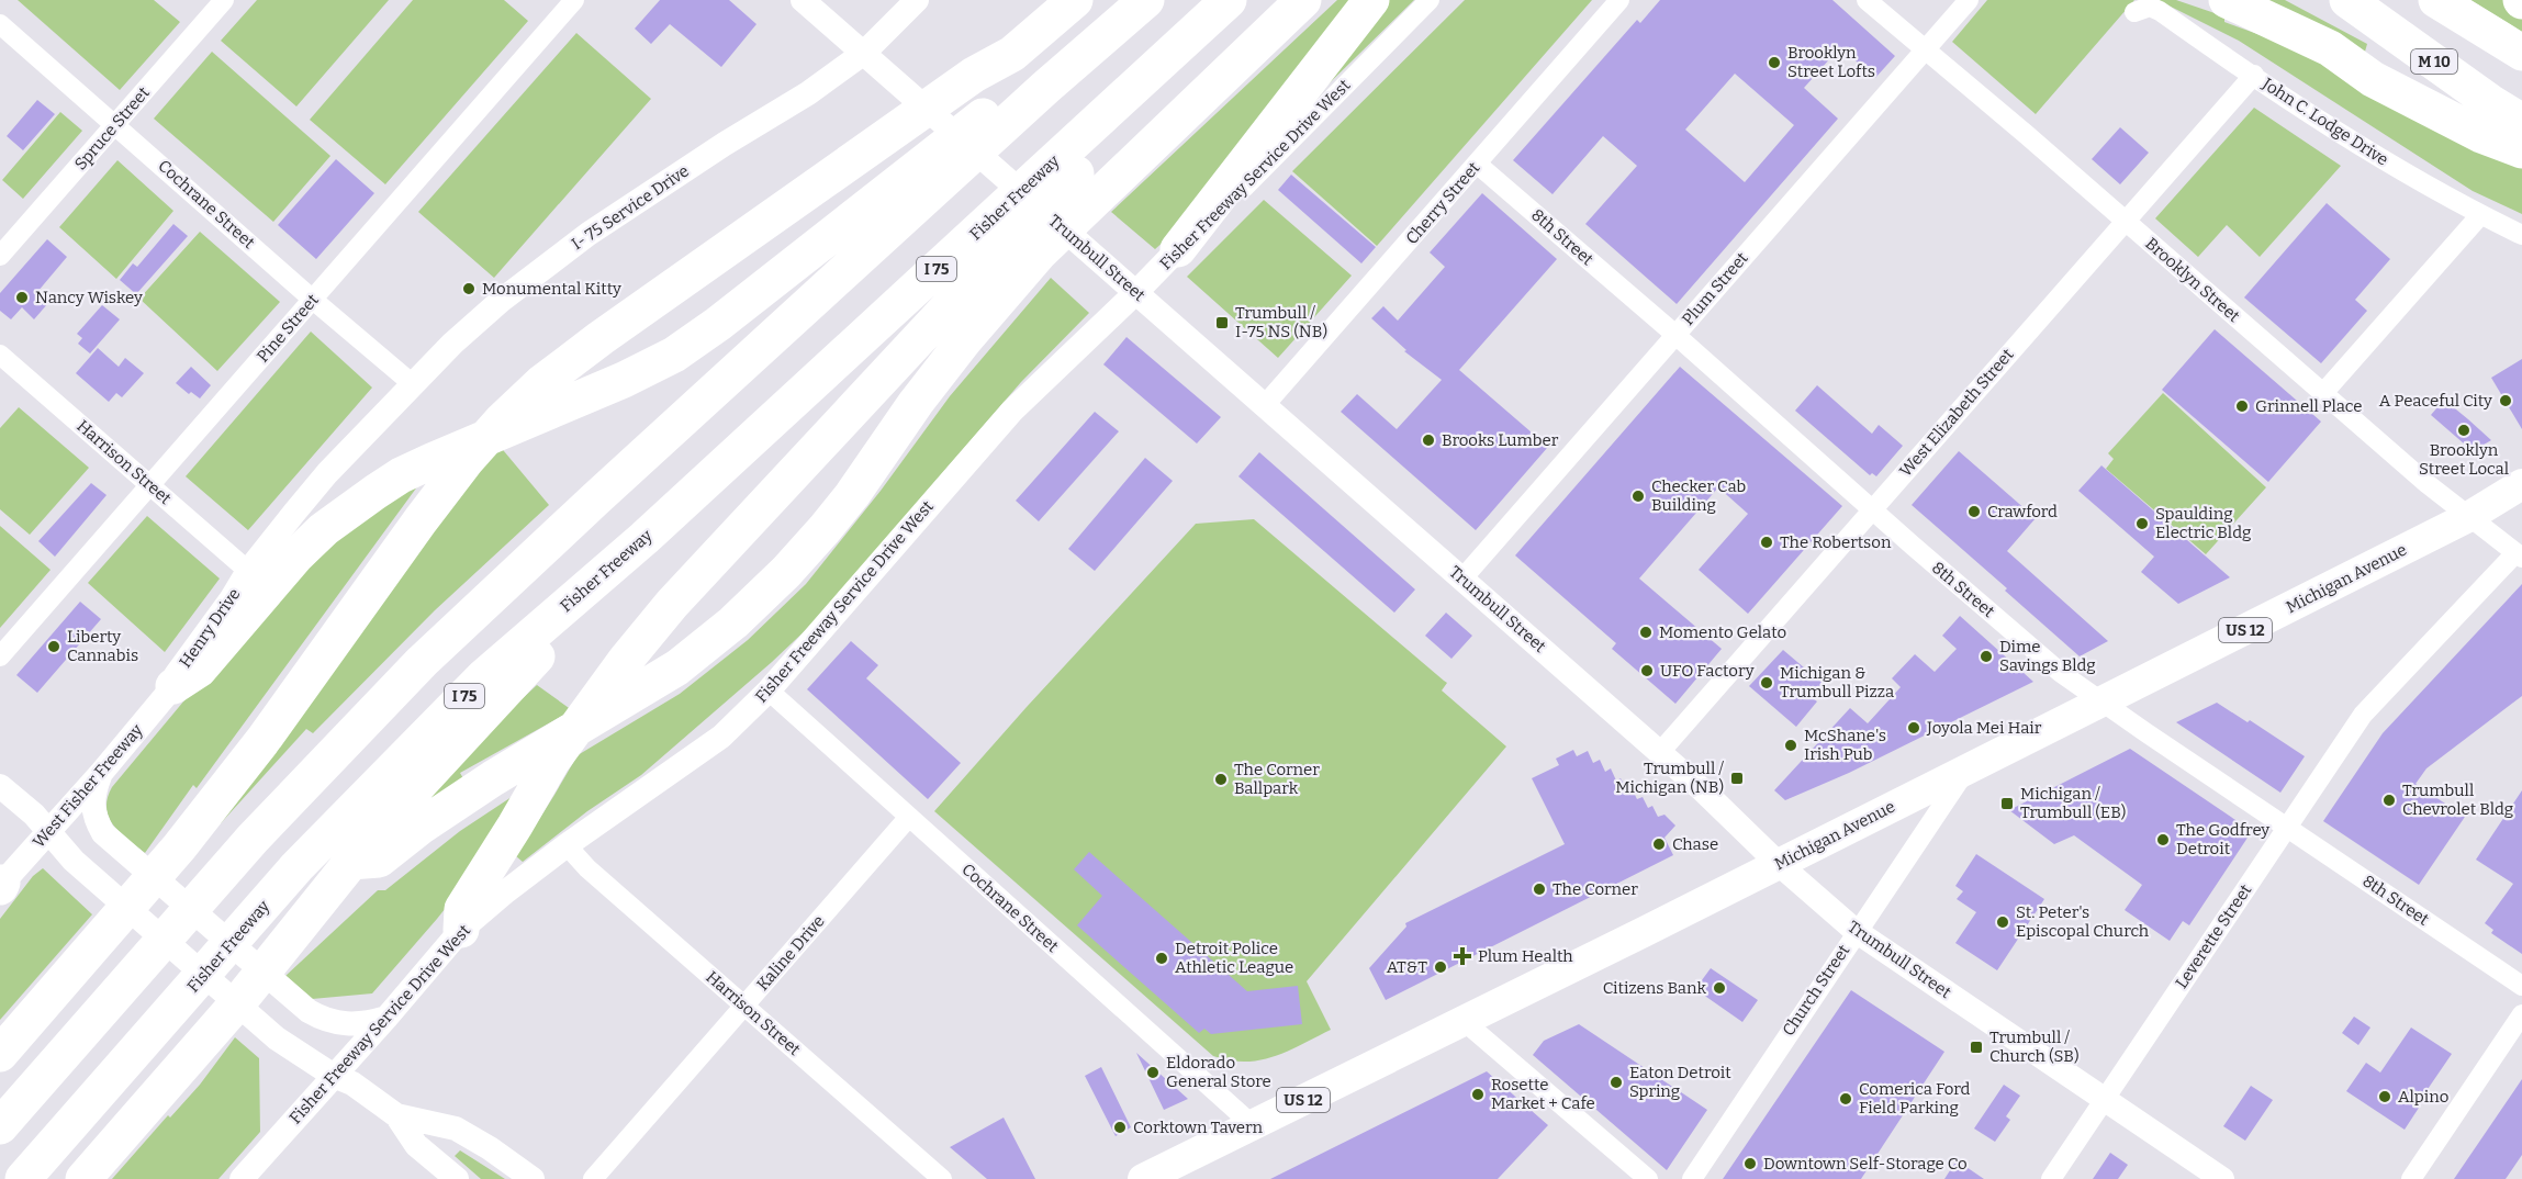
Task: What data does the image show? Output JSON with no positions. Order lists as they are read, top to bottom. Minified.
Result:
{"streets":{"highway":["M 10","Fisher Freeway","I 75"],"main road":["Michigan Avenue","US 12"],"street":["John C. Lodge Drive","Spruce Street","Fisher Freeway Service Drive West","Cherry Street","Cochrane Street","I- 75 Service Drive","8th Street","Trumbull Street","Brooklyn Street","Plum Street","Pine Street","West Elizabeth Street","Harrison Street","Henry Drive","West Fisher Freeway","Leverette Street","Kaline Drive","Church Street"]},"crossings":[["John C. Lodge Drive","West Elizabeth Street"],["Spruce Street","Cochrane Street"],["Fisher Freeway Service Drive West","Cochrane Street"],["Fisher Freeway Service Drive West","Trumbull Street"],["Fisher Freeway Service Drive West","Harrison Street"],["Cherry Street","8th Street"],["Cherry Street","Trumbull Street"],["Cochrane Street","I- 75 Service Drive"],["Cochrane Street","Pine Street"],["Cochrane Street","Michigan Avenue"],["Cochrane Street","Kaline Drive"],["I- 75 Service Drive","Trumbull Street"],["8th Street","Plum Street"],["8th Street","West Elizabeth Street"],["8th Street","Michigan Avenue"],["8th Street","Leverette Street"],["Trumbull Street","Plum Street"],["Trumbull Street","West Elizabeth Street"],["Trumbull Street","Michigan Avenue"],["Trumbull Street","Leverette Street"],["Trumbull Street","Church Street"],["Brooklyn Street","Plum Street"],["Brooklyn Street","West Elizabeth Street"],["Brooklyn Street","Michigan Avenue"],["Brooklyn Street","Leverette Street"],["Pine Street","Harrison Street"],["Harrison Street","Henry Drive"],["Harrison Street","Kaline Drive"],["Michigan Avenue","Church Street"],["Henry Drive","West Fisher Freeway"]],"places":{"other":["Brooklyn Street Lofts","Monumental Kitty","Nancy Wiskey","A Peaceful City","Grinnell Place","Brooklyn Street Local","Brooks Lumber","Checker Cab Building","Crawford","Spaulding Electric Bldg","The Robertson","Momento Gelato","Liberty Cannabis","Dime Savings Bldg","UFO Factory","Michigan & Trumbull Pizza","Joyola Mei Hair","McShane's Irish Pub","The Corner Ballpark","Trumbull Chevrolet Bldg","The Godfrey Detroit","Chase","The Corner","St. Peter's Episcopal Church","Detroit Police Athletic League","AT&T","Citizens Bank","Eldorado General Store","Eaton Detroit Spring","Rosette Market + Cafe","Alpino","Comerica Ford Field Parking","Corktown Tavern","Downtown Self-Storage Co"],"transit":["Trumbull / I-75 NS (NB)","Trumbull / Michigan (NB)","Michigan / Trumbull (EB)","Trumbull / Church (SB)"],"health":["Plum Health"]}}
